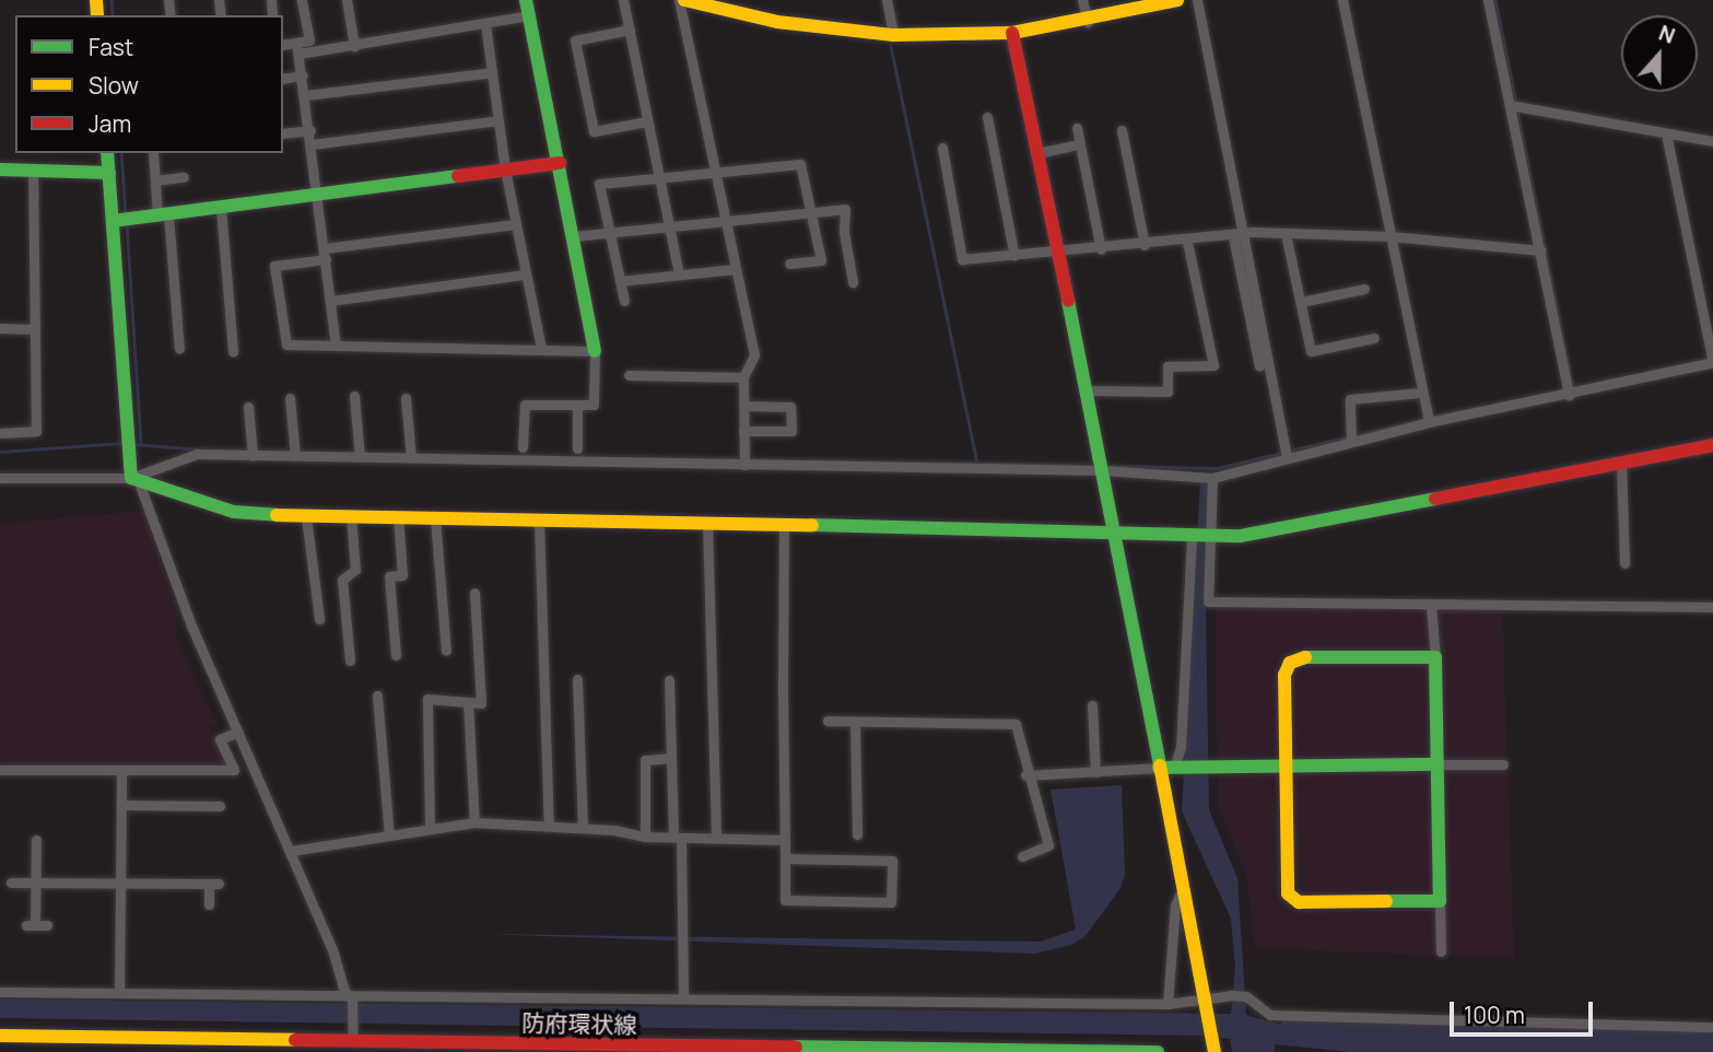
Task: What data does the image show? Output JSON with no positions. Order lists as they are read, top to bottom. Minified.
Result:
{"streets":{"street":["防府環状線"]},"legend":["Fast","Slow","Jam"],"scale_bar":"100 m","north":"top"}
